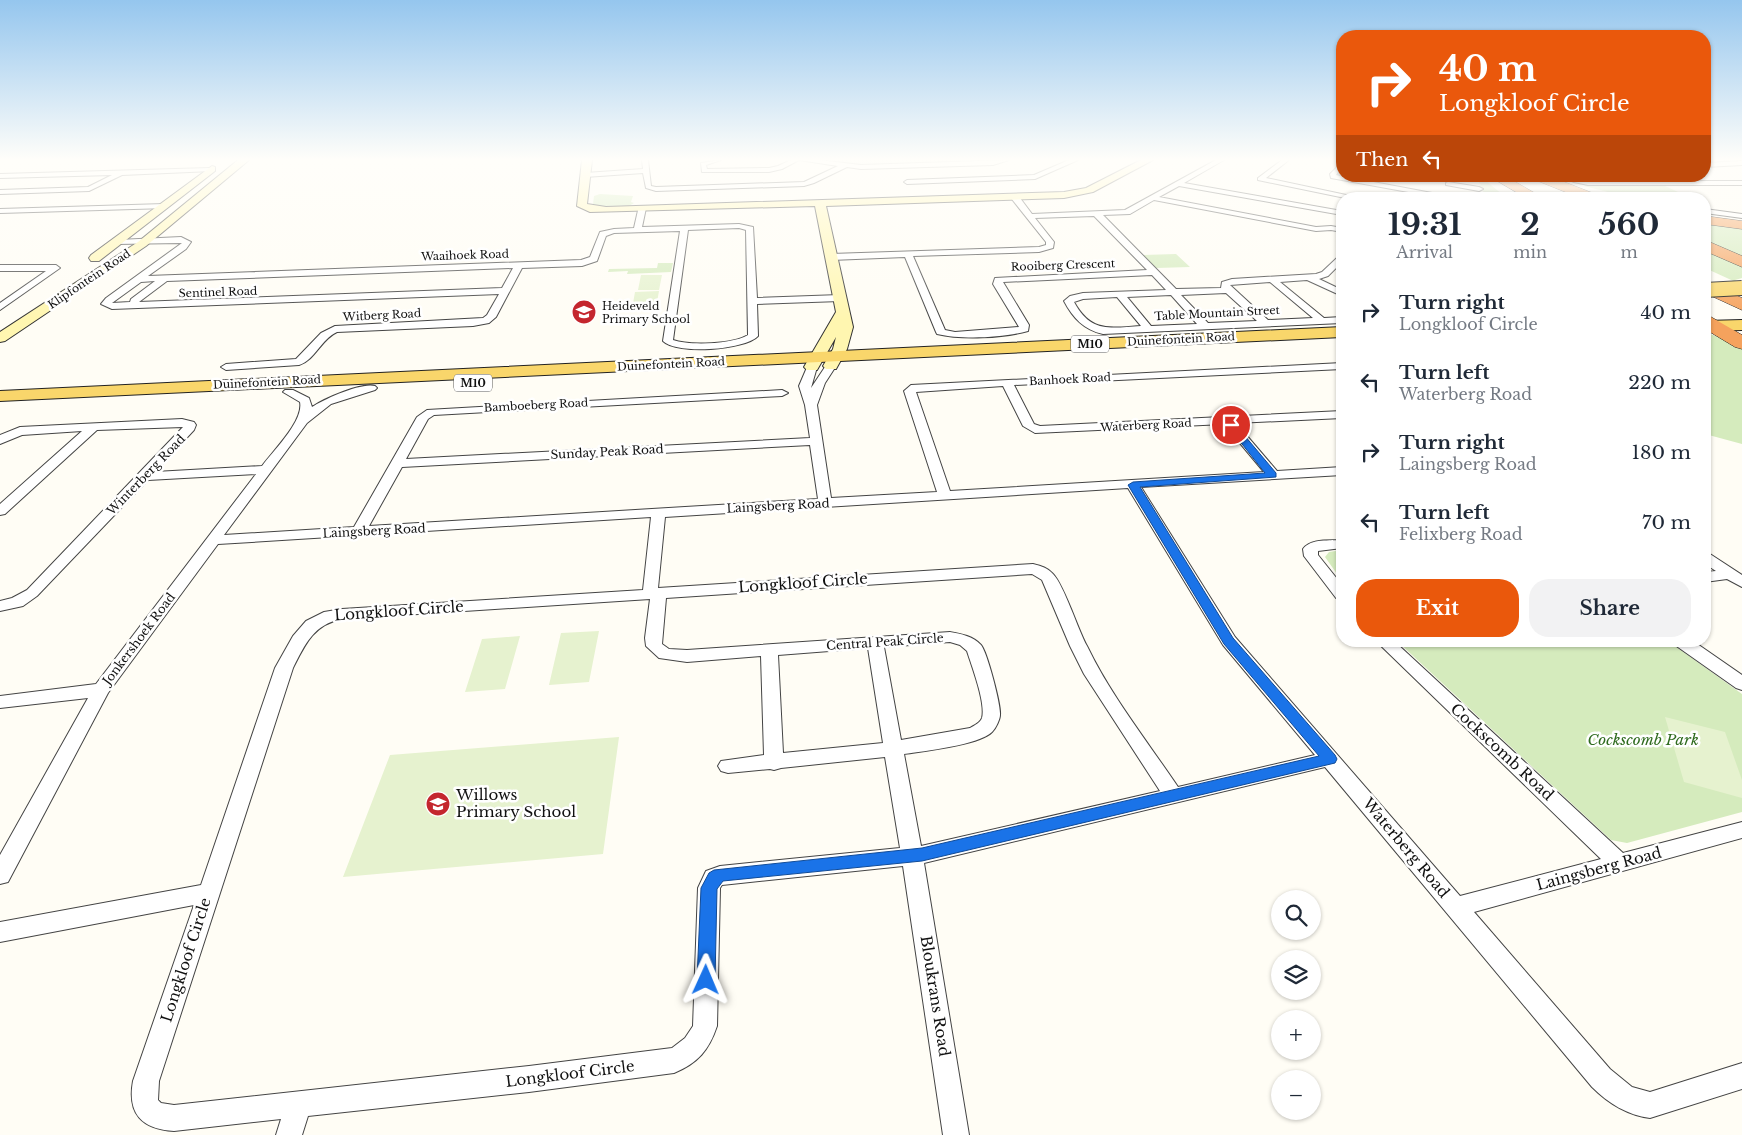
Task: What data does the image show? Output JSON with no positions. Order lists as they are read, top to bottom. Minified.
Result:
{"streets":{"main road":["Duinefontein Road","M10"],"street":["Waaihoek Road","Rooiberg Crescent","Klipfontein Road","Sentinel Road","Table Mountain Street","Witberg Road","Banhoek Road","Bamboeberg Road","Waterberg Road","Sunday Peak Road","Winterberg Road","Laingsberg Road","Longkloof Circle","Jonkershoek Road","Central Peak Circle","Cockscomb Road","Bloukrans Road"]},"crossings":[["Waaihoek Road","Sentinel Road"],["Waaihoek Road","Witberg Road"],["Klipfontein Road","Sentinel Road"],["Sentinel Road","Witberg Road"],["Duinefontein Road","Jonkershoek Road"],["Banhoek Road","Waterberg Road"],["Banhoek Road","Laingsberg Road"],["Bamboeberg Road","Sunday Peak Road"],["Bamboeberg Road","Laingsberg Road"],["Waterberg Road","Laingsberg Road"],["Waterberg Road","Longkloof Circle"],["Laingsberg Road","Jonkershoek Road"],["Laingsberg Road","Cockscomb Road"],["Longkloof Circle","Central Peak Circle"],["Longkloof Circle","Bloukrans Road"],["Central Peak Circle","Bloukrans Road"]],"parks":["Cockscomb Park"],"places":{"school or university":["Heideveld Primary School","Willows Primary School"]},"page":{"turn":["40 m","Longkloof Circle"],"then":"Then","eta":["19:31","Arrival","2","min","560","m"],"list":[{"name":"Turn right","note":"Longkloof Circle","value":"40 m"},{"name":"Turn left","note":"Waterberg Road","value":"220 m"},{"name":"Turn right","note":"Laingsberg Road","value":"180 m"},{"name":"Turn left","note":"Felixberg Road","value":"70 m"}],"buttons":["Exit","Share"],"map_buttons":["+","−"]}}
